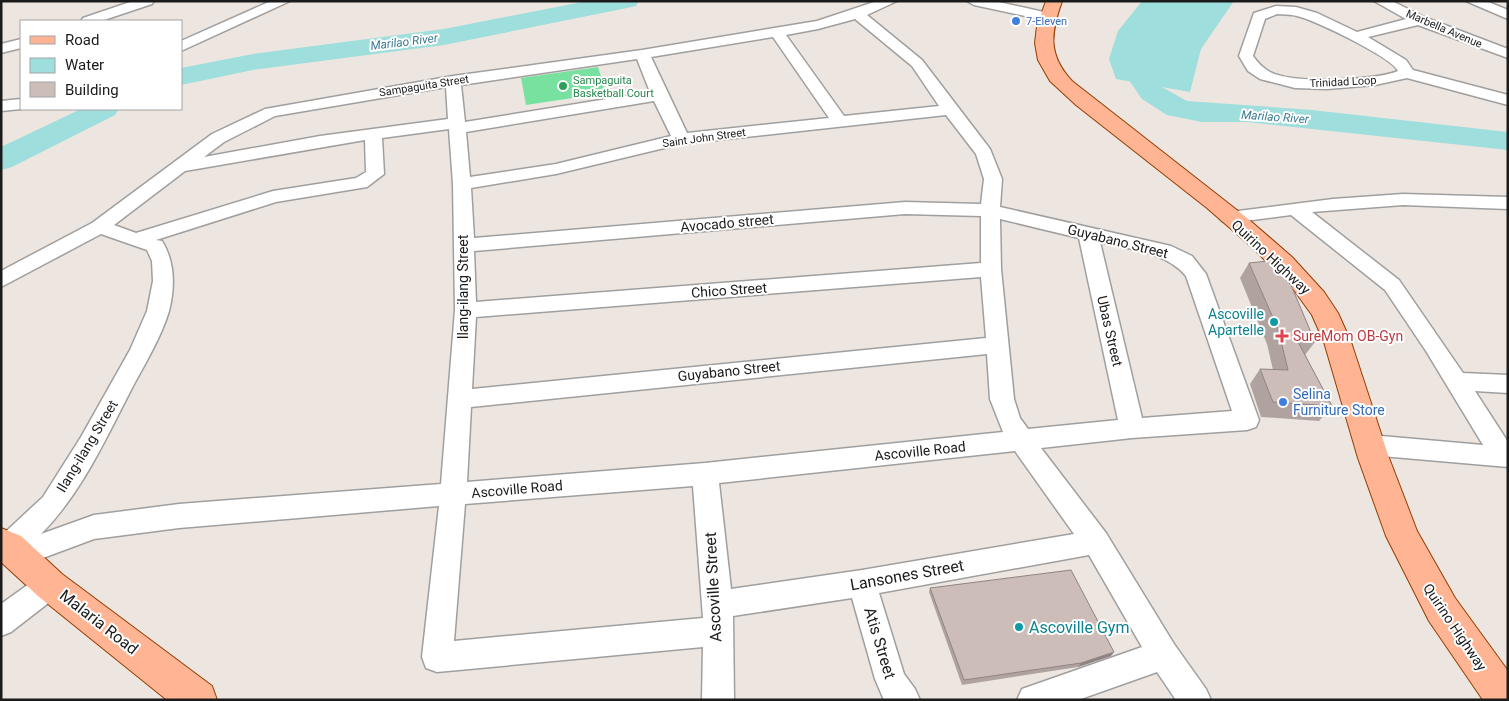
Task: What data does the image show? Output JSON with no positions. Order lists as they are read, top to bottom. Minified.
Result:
{"streets":{"main road":["Quirino Highway","Malaria Road"],"street":["Marbella Avenue","Trinidad Loop","Sampaguita Street","Saint John Street","Avocado street","Guyabano Street","Ilang-ilang Street","Chico Street","Ubas Street","Ascoville Road","Lansones Street","Ascoville Street","Atis Street"]},"crossings":[["Sampaguita Street","Ilang-ilang Street"],["Saint John Street","Ilang-ilang Street"],["Avocado street","Guyabano Street"],["Avocado street","Ilang-ilang Street"],["Guyabano Street","Ilang-ilang Street"],["Guyabano Street","Ubas Street"],["Guyabano Street","Ascoville Road"],["Ilang-ilang Street","Chico Street"],["Ilang-ilang Street","Ascoville Road"],["Ilang-ilang Street","Lansones Street"],["Ilang-ilang Street","Malaria Road"],["Ubas Street","Ascoville Road"],["Ascoville Road","Lansones Street"],["Ascoville Road","Ascoville Street"],["Ascoville Road","Malaria Road"],["Lansones Street","Ascoville Street"],["Lansones Street","Atis Street"]],"water":["Marilao River"],"places":{"other":["7-Eleven","Sampaguita Basketball Court","Ascoville Apartelle","Selina Furniture Store","Ascoville Gym"],"health":["SureMom OB-Gyn"]},"legend":["Road","Water","Building"]}
